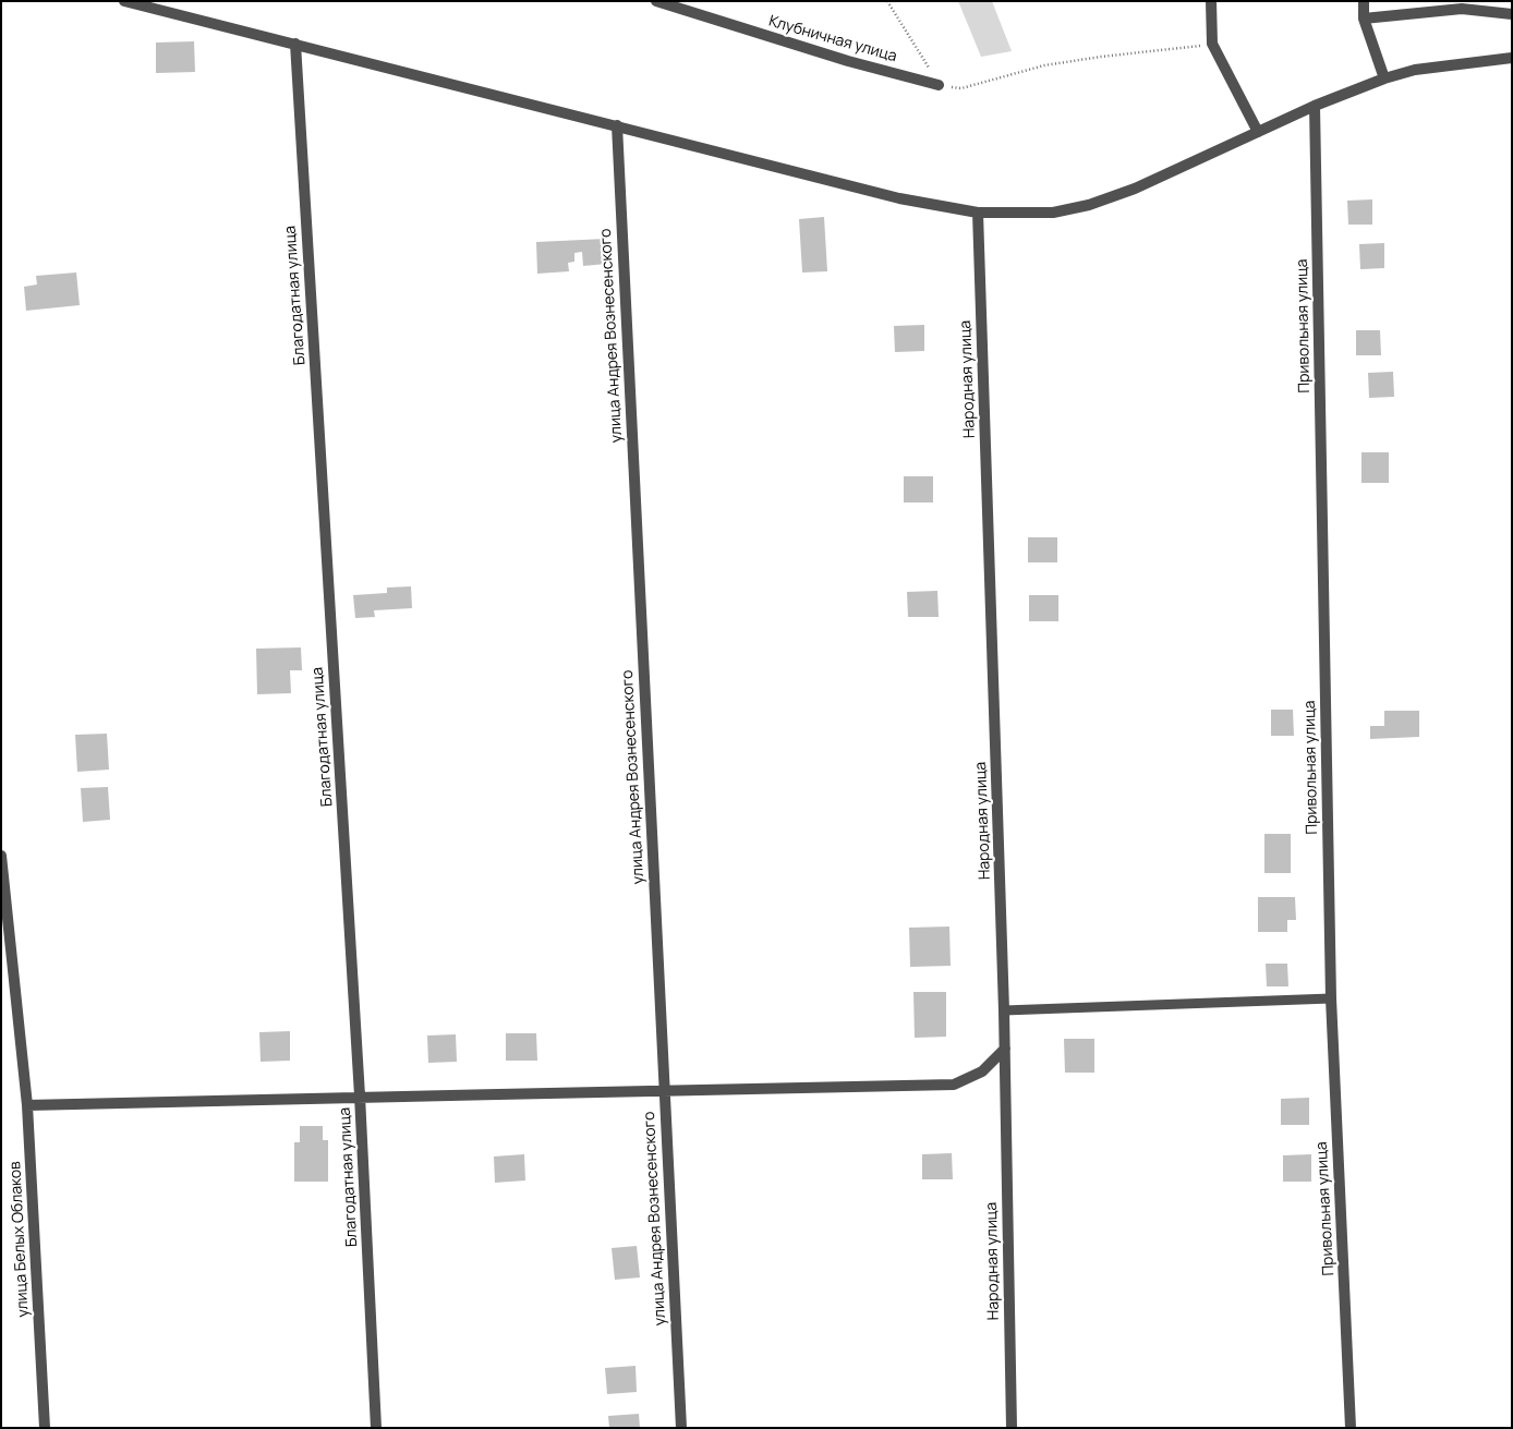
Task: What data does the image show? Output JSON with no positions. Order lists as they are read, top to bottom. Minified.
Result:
{"streets":{"street":["Клубничная улица","Благодатная улица","Привольная улица","улица Андрея Вознесенского","Народная улица","улица Белых Облаков"]}}
